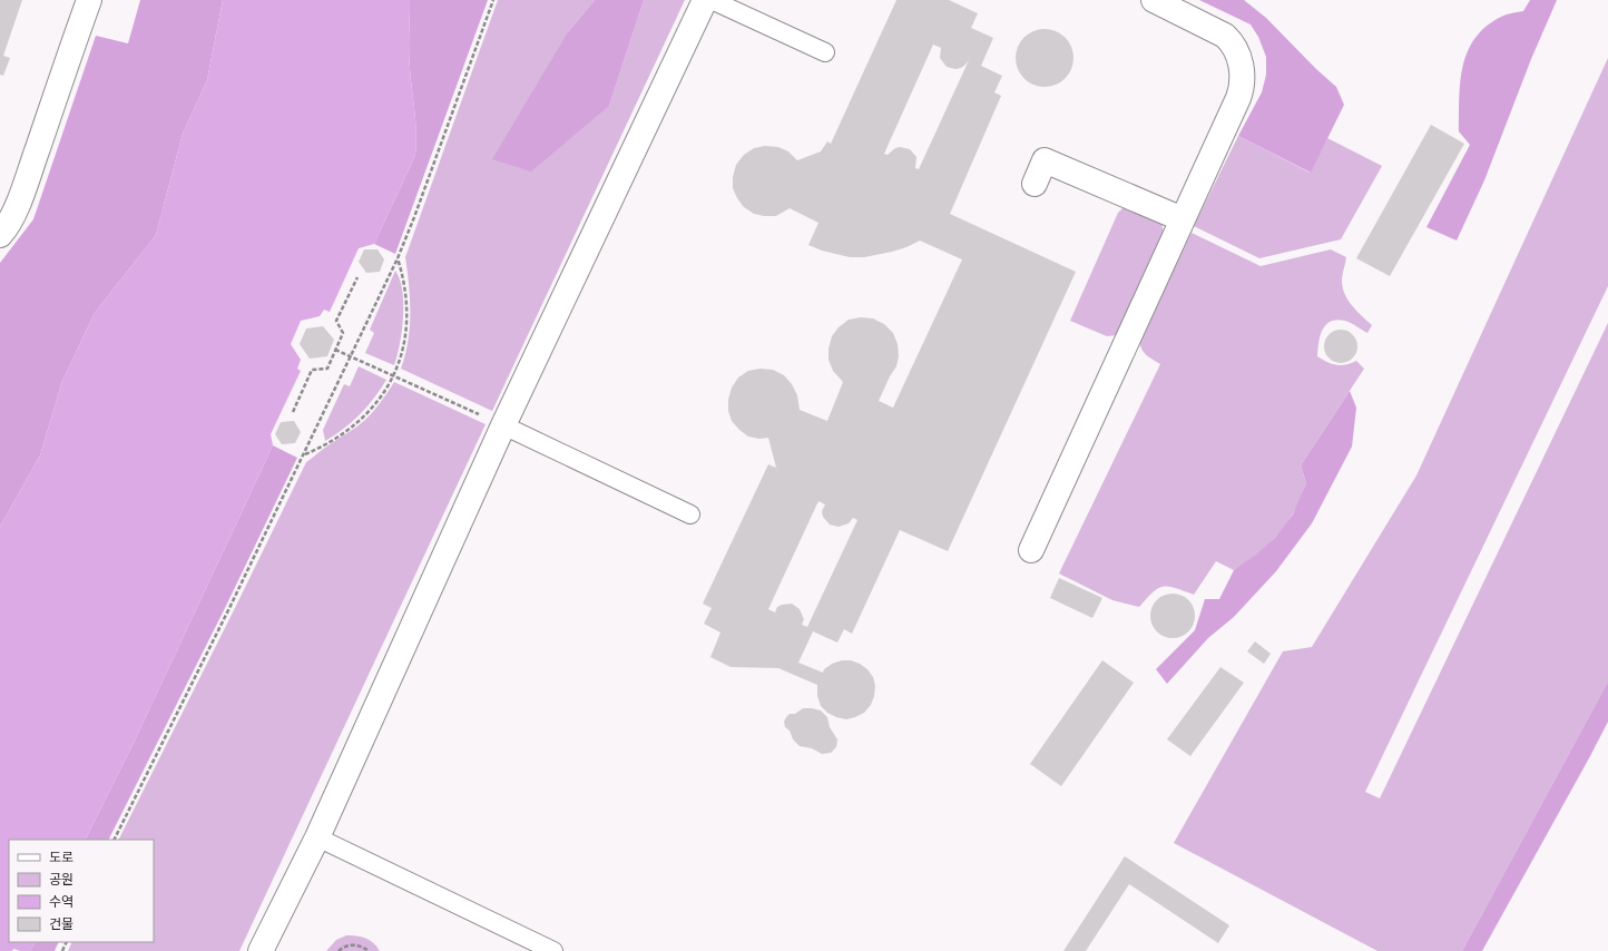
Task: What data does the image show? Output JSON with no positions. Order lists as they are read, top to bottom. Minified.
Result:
{"legend":["도로","공원","수역","건물"]}
